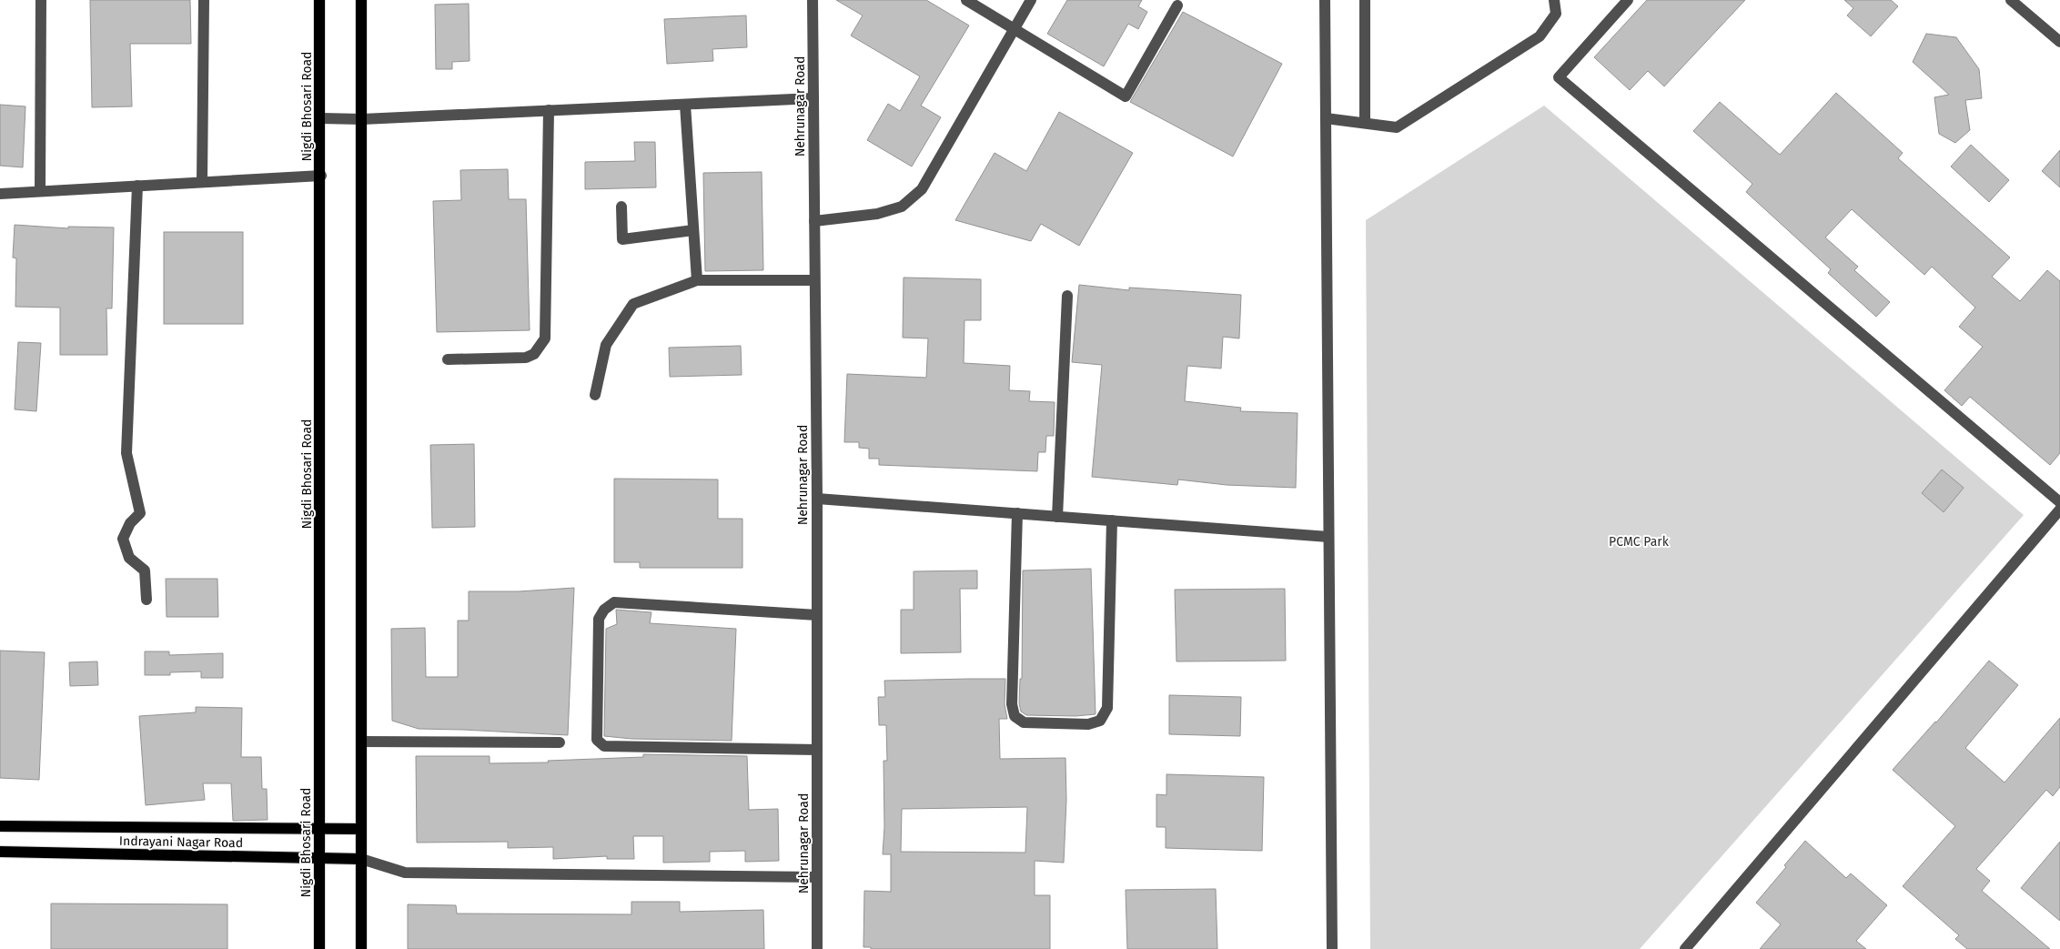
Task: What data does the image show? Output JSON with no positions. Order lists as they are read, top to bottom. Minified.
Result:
{"streets":{"main road":["Nigdi Bhosari Road","Indrayani Nagar Road"],"street":["Nehrunagar Road"]},"crossings":[["Nigdi Bhosari Road","Indrayani Nagar Road"]],"parks":["PCMC Park"]}
